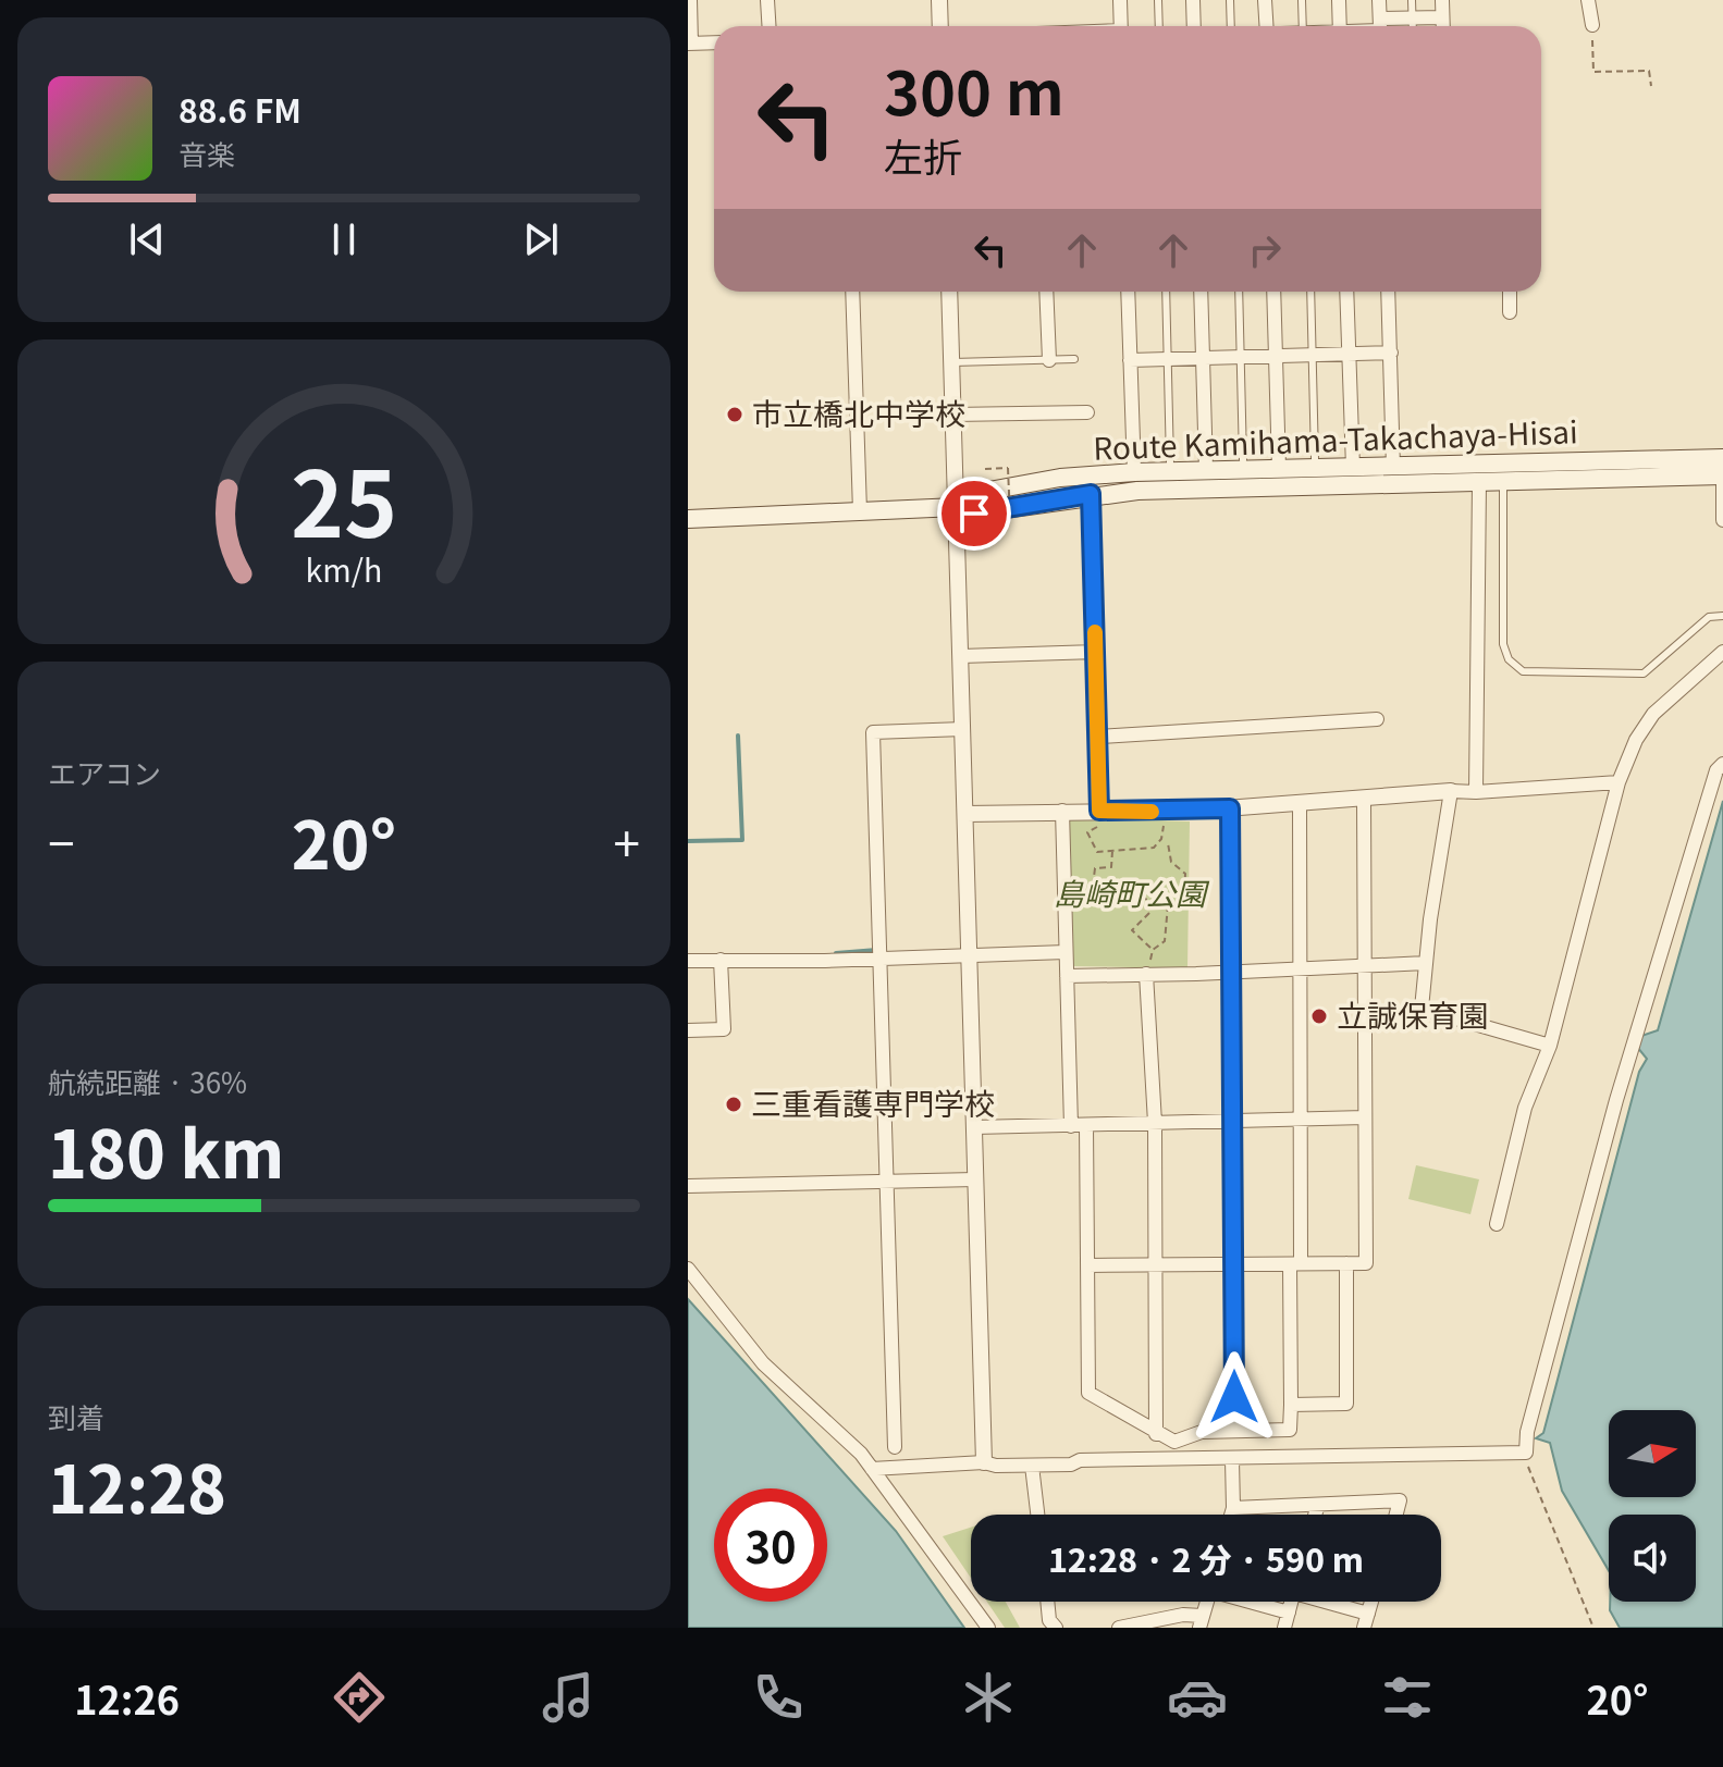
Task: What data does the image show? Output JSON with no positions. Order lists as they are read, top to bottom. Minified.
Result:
{"streets":{"main road":["Route Kamihama-Takachaya-Hisai"]},"parks":["島崎町公園"],"places":["市立橋北中学校","立誠保育園","三重看護専門学校"],"north":"right","page":{"turn":["300 m","左折"],"song":["88.6 FM","音楽"],"tile":["エアコン",["航続距離 · 36%","180 km"],["到着","12:28"]],"heat":["−","20°","+"],"limit":"30","trip":"12:28 · 2 分 · 590 m","tabs":["12:26","20°"],"gauge":["25","km/h"]}}
